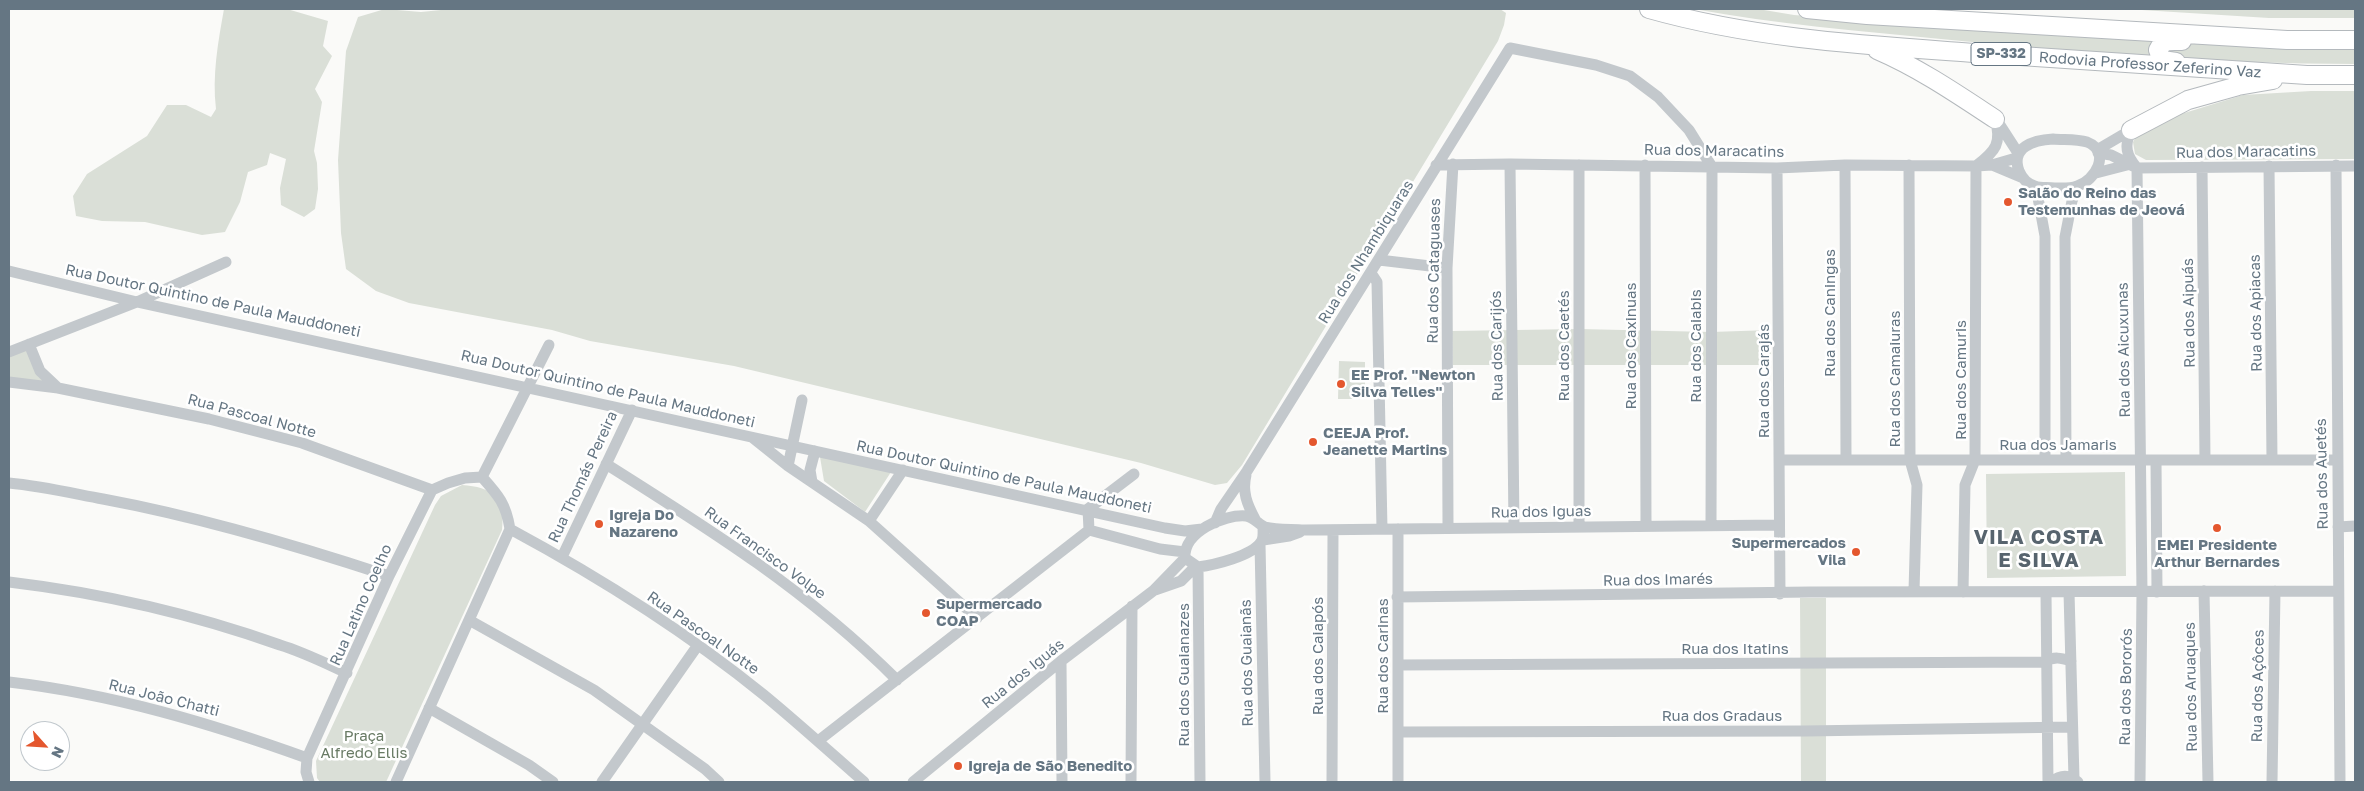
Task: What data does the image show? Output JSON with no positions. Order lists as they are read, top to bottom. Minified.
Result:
{"streets":{"highway":["SP-332","Rodovia Professor Zeferino Vaz"],"street":["Rua dos Maracatins","Rua dos Nhambiquaras","Rua dos Cataguases","Rua Doutor Quintino de Paula Mauddoneti","Rua dos Caningas","Rua dos Aipuás","Rua dos Apiacas","Rua dos Carijós","Rua dos Caetés","Rua dos Caxinuas","Rua dos Caiabis","Rua dos Aicuxunas","Rua dos Camaiuras","Rua dos Camuris","Rua dos Carajás","Rua Pascoal Notte","Rua dos Jamaris","Rua dos Auetés","Rua Thomás Pereira","Rua dos Iguas","Rua Francisco Volpe","Rua dos Imarés","Rua Latino Coelho","Rua dos Itatins","Rua dos Caiapós","Rua dos Carinas","Rua dos Guaianãs","Rua dos Iguás","Rua dos Guaianazes","Rua dos Açôces","Rua dos Bororós","Rua dos Aruaques","Rua João Chatti","Rua dos Gradaus"]},"crossings":[["Rua dos Maracatins","Rua dos Nhambiquaras"],["Rua dos Maracatins","Rua dos Cataguases"],["Rua dos Maracatins","Rua dos Caningas"],["Rua dos Maracatins","Rua dos Aipuás"],["Rua dos Maracatins","Rua dos Apiacas"],["Rua dos Maracatins","Rua dos Carijós"],["Rua dos Maracatins","Rua dos Caetés"],["Rua dos Maracatins","Rua dos Caxinuas"],["Rua dos Maracatins","Rua dos Caiabis"],["Rua dos Maracatins","Rua dos Aicuxunas"],["Rua dos Maracatins","Rua dos Camaiuras"],["Rua dos Maracatins","Rua dos Camuris"],["Rua dos Maracatins","Rua dos Carajás"],["Rua dos Maracatins","Rua dos Auetés"],["Rua dos Nhambiquaras","Rua dos Caiabis"],["Rua dos Nhambiquaras","Rua dos Iguas"],["Rua dos Cataguases","Rua dos Iguas"],["Rua Doutor Quintino de Paula Mauddoneti","Rua Thomás Pereira"],["Rua Doutor Quintino de Paula Mauddoneti","Rua dos Iguas"],["Rua dos Caningas","Rua dos Jamaris"],["Rua dos Aipuás","Rua dos Jamaris"],["Rua dos Apiacas","Rua dos Jamaris"],["Rua dos Carijós","Rua dos Iguas"],["Rua dos Caetés","Rua dos Iguas"],["Rua dos Caxinuas","Rua dos Iguas"],["Rua dos Caiabis","Rua dos Iguas"],["Rua dos Aicuxunas","Rua dos Jamaris"],["Rua dos Aicuxunas","Rua dos Imarés"],["Rua dos Aicuxunas","Rua dos Bororós"],["Rua dos Camaiuras","Rua dos Jamaris"],["Rua dos Camaiuras","Rua dos Imarés"],["Rua dos Camuris","Rua dos Jamaris"],["Rua dos Camuris","Rua dos Imarés"],["Rua dos Carajás","Rua dos Jamaris"],["Rua dos Carajás","Rua dos Iguas"],["Rua dos Carajás","Rua dos Imarés"],["Rua Pascoal Notte","Rua Thomás Pereira"],["Rua Pascoal Notte","Rua Latino Coelho"],["Rua dos Jamaris","Rua dos Auetés"],["Rua dos Auetés","Rua dos Imarés"],["Rua Thomás Pereira","Rua Francisco Volpe"],["Rua dos Iguas","Rua dos Caiapós"],["Rua dos Iguas","Rua dos Carinas"],["Rua dos Iguas","Rua dos Guaianãs"],["Rua dos Iguas","Rua dos Iguás"],["Rua dos Iguas","Rua dos Guaianazes"],["Rua dos Imarés","Rua dos Carinas"],["Rua dos Imarés","Rua dos Açôces"],["Rua dos Imarés","Rua dos Bororós"],["Rua dos Imarés","Rua dos Aruaques"],["Rua Latino Coelho","Rua João Chatti"],["Rua dos Itatins","Rua dos Carinas"],["Rua dos Carinas","Rua dos Gradaus"],["Rua dos Iguás","Rua dos Guaianazes"]],"districts":["VILA COSTA E SILVA"],"parks":["Praça Alfredo Ellis"],"places":["Salão do Reino das Testemunhas de Jeová","EE Prof. \"Newton Silva Telles\"","CEEJA Prof. Jeanette Martins","Igreja Do Nazareno","EMEI Presidente Arthur Bernardes","Supermercados Vila","Supermercado COAP","Igreja de São Benedito"],"north":"bottom right"}
